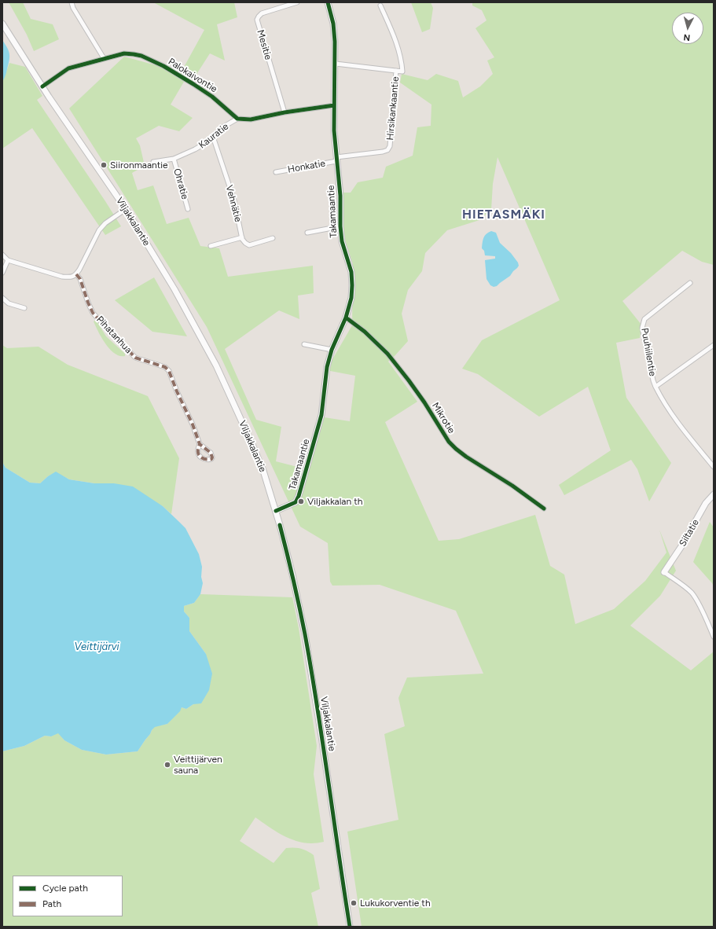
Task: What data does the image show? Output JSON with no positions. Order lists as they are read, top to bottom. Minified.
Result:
{"streets":{"street":["Mesitie","Palokaivontie","Hirsikankaantie","Kauratie","Honkatie","Ohratie","Vehnätie","Takamaantie","Viljakkalantie","Pihatanhua","Puuhiilentie","Mikrotie","Siltatie"]},"crossings":[["Palokaivontie","Kauratie"],["Palokaivontie","Viljakkalantie"],["Hirsikankaantie","Honkatie"],["Hirsikankaantie","Takamaantie"],["Kauratie","Ohratie"],["Kauratie","Vehnätie"],["Honkatie","Takamaantie"],["Takamaantie","Viljakkalantie"],["Takamaantie","Mikrotie"]],"districts":["HIETASMÄKI"],"water":["Veittijärvi"],"places":["Siironmaantie","Viljakkalan th","Veittijärven sauna","Lukukorventie th"],"legend":["Cycle path","Path"],"north":"bottom"}
